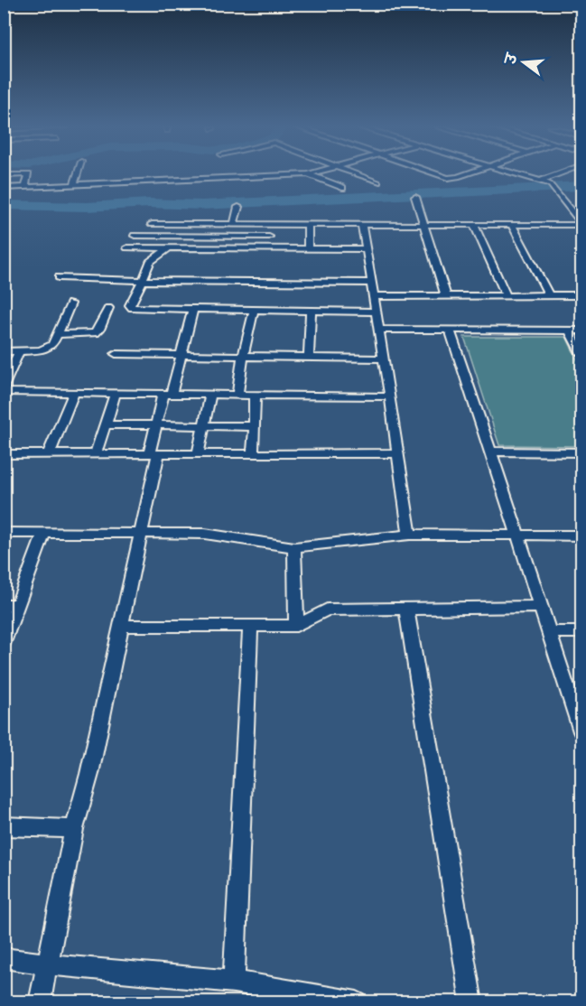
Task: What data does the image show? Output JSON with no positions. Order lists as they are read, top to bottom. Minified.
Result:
{"north":"left"}
